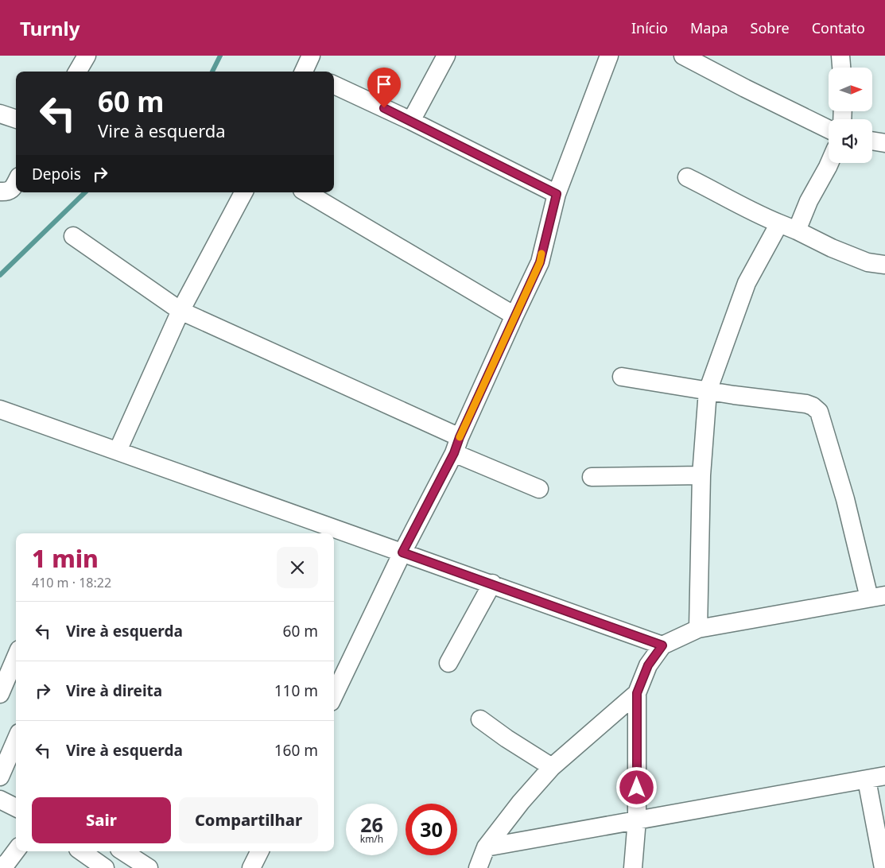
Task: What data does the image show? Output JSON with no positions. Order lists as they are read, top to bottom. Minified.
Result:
{"north":"right","page":{"header":"Turnly","nav":["Início","Mapa","Sobre","Contato"],"turn":["60 m","Vire à esquerda"],"then":"Depois","heading":["1 min","410 m · 18:22"],"list":[{"name":"Vire à esquerda","value":"60 m"},{"name":"Vire à direita","value":"110 m"},{"name":"Vire à esquerda","value":"160 m"}],"buttons":["Sair","Compartilhar"],"speed":"26 km/h","limit":"30"}}
